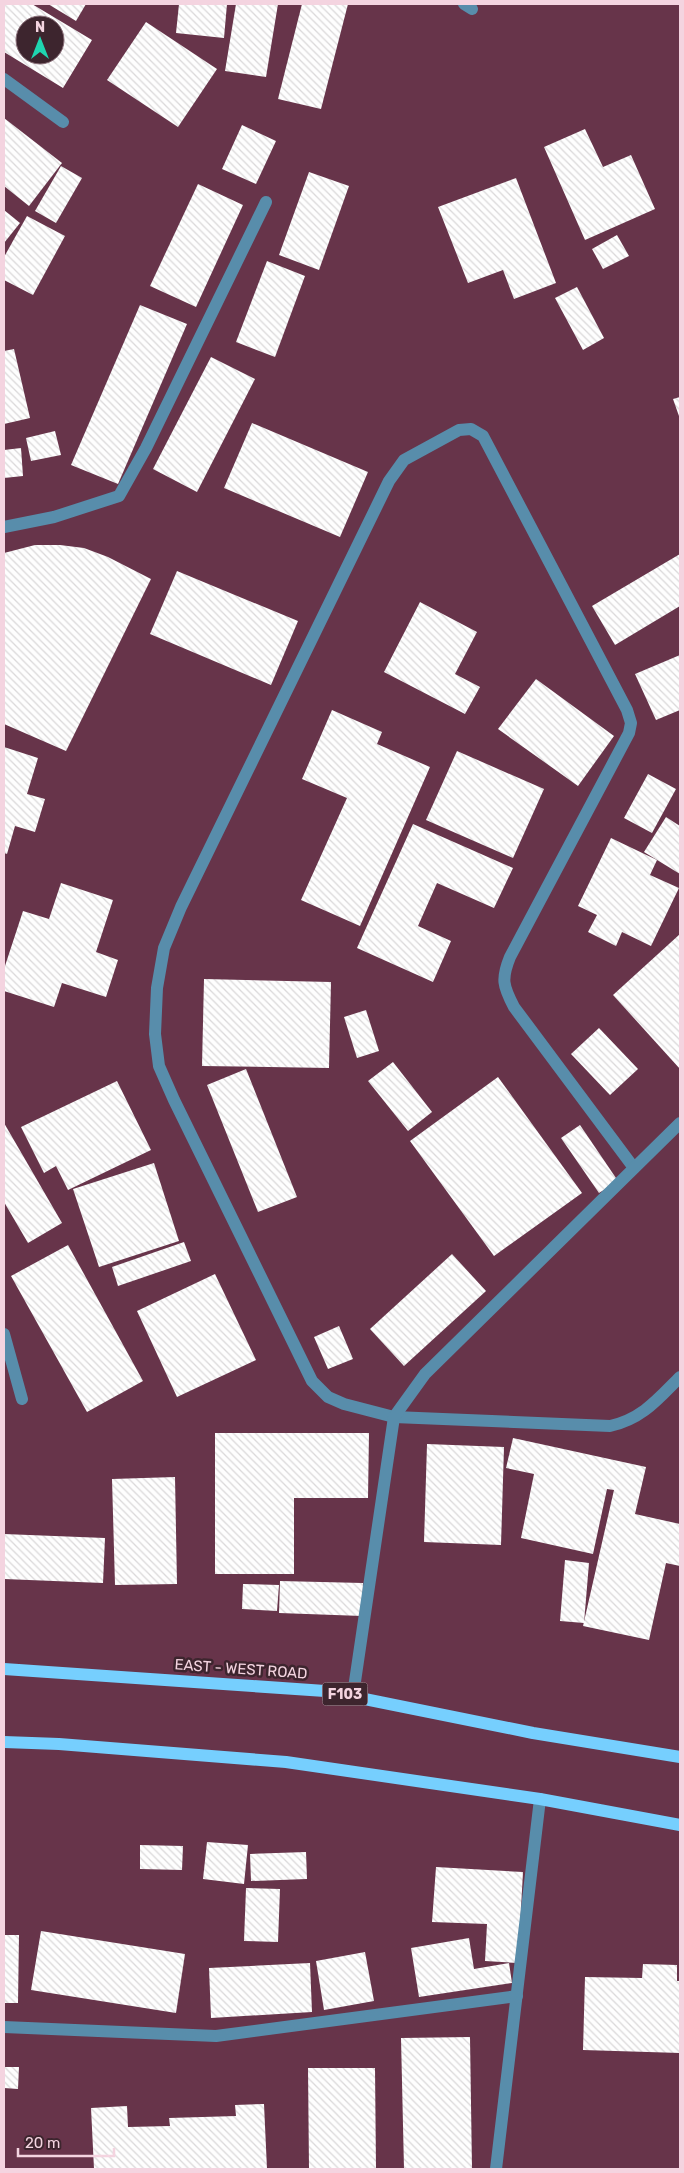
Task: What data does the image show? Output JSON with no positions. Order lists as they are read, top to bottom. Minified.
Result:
{"streets":{"main road":["EAST - WEST ROAD","F103"]},"scale_bar":"20 m","north":"top"}
